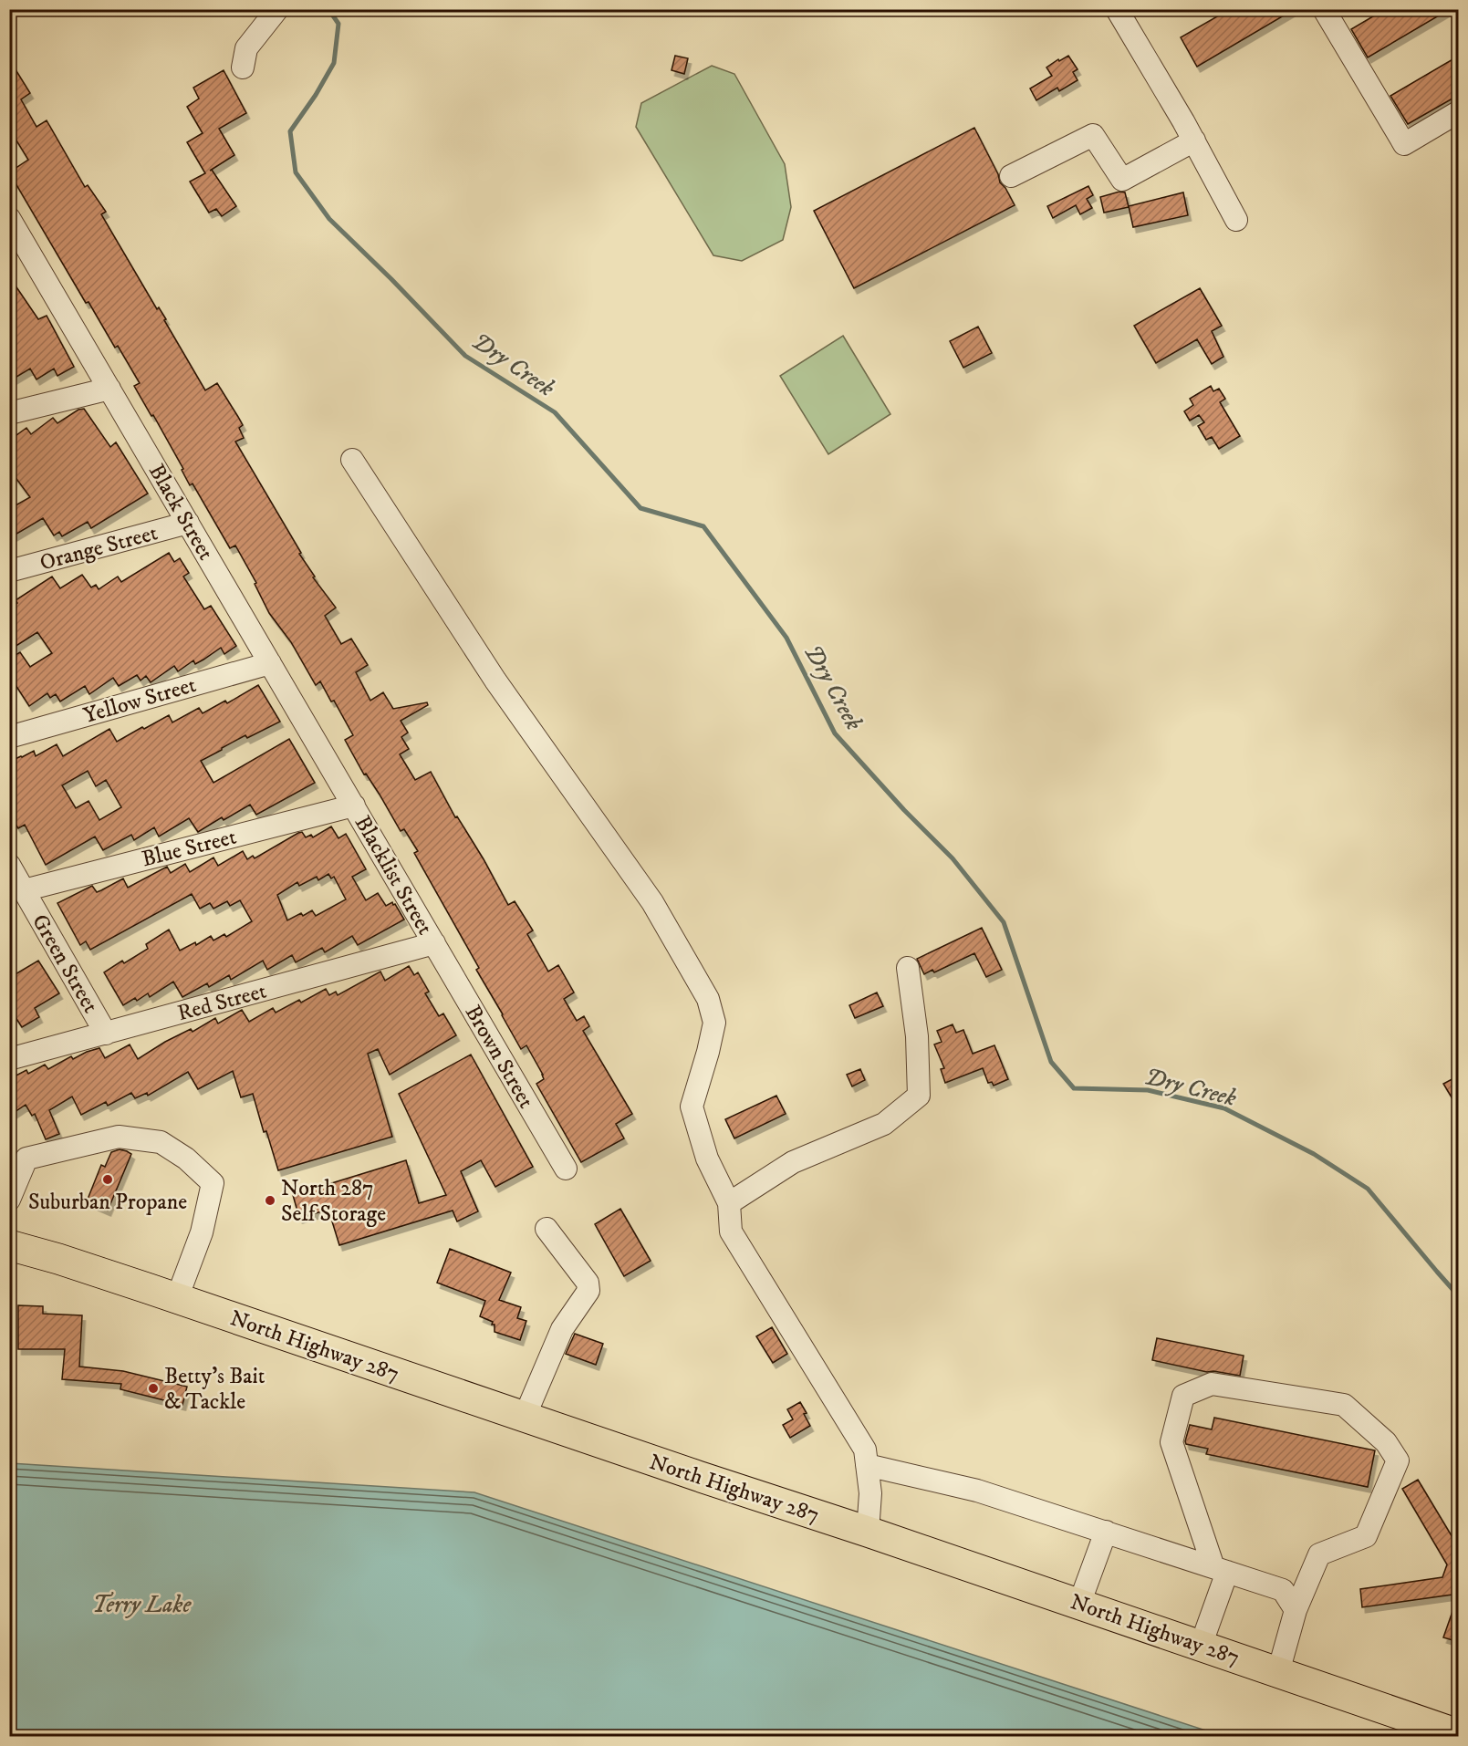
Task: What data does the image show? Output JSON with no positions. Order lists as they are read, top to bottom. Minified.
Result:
{"streets":{"highway":["North Highway 287"],"street":["Black Street","Orange Street","Yellow Street","Blue Street","Blacklist Street","Green Street","Red Street","Brown Street"]},"crossings":[["Black Street","Orange Street"],["Black Street","Yellow Street"],["Black Street","Blue Street"],["Black Street","Blacklist Street"],["Blue Street","Blacklist Street"],["Blue Street","Green Street"],["Blacklist Street","Red Street"],["Blacklist Street","Brown Street"],["Green Street","Red Street"],["Red Street","Brown Street"]],"water":["Dry Creek","Terry Lake"],"places":["Suburban Propane","North 287 Self Storage","Betty's Bait & Tackle"]}
